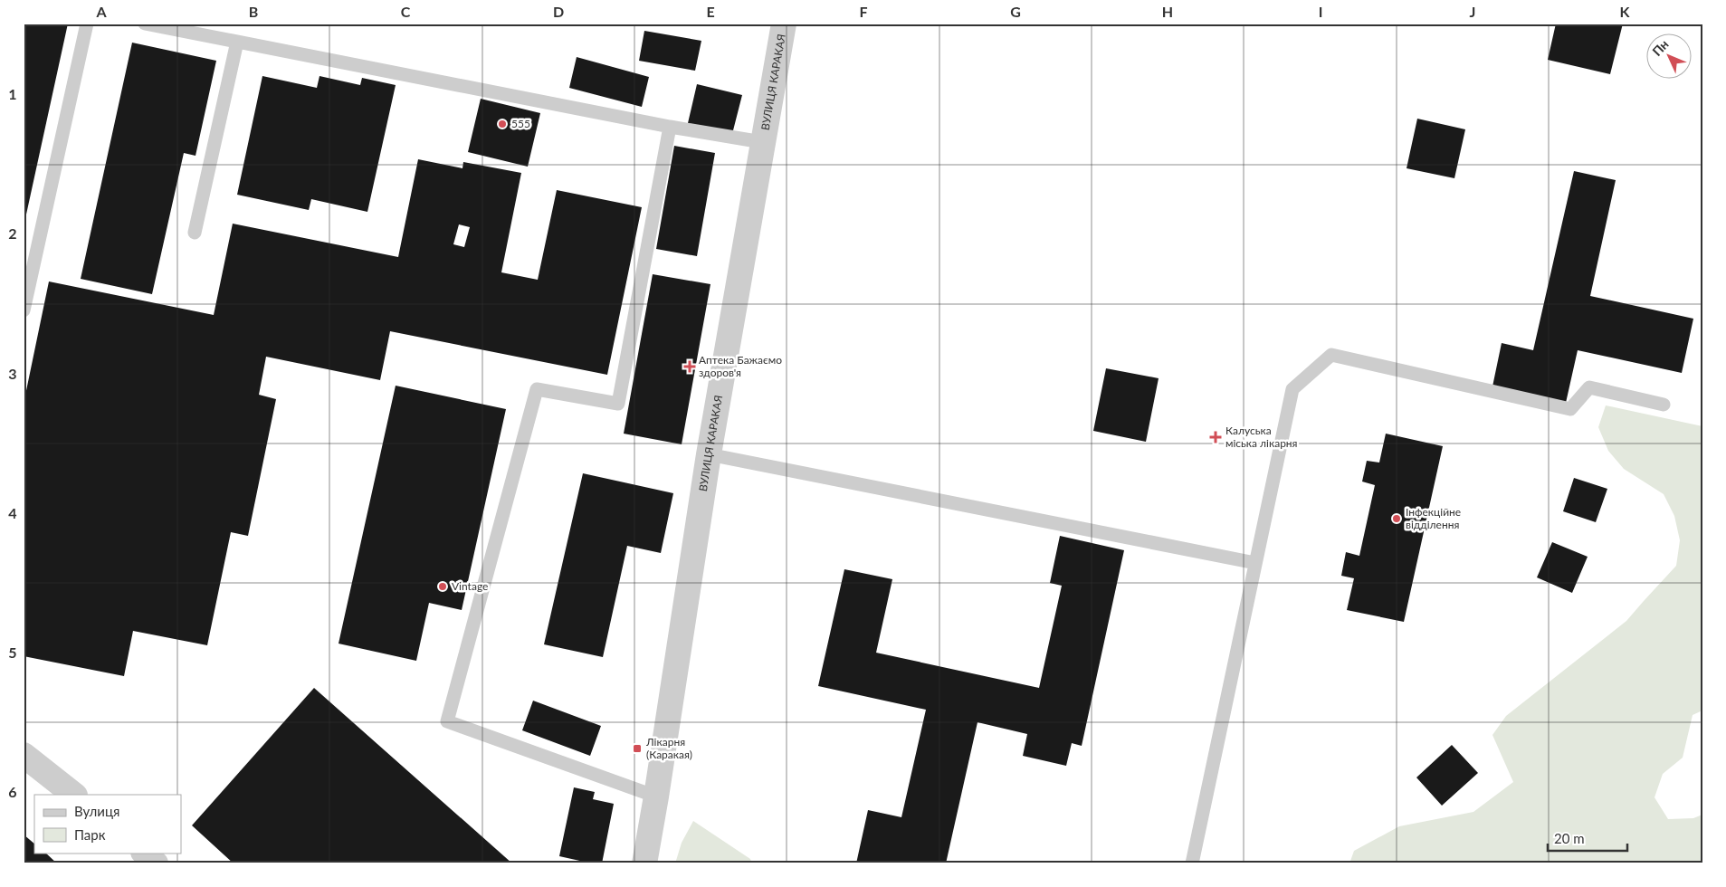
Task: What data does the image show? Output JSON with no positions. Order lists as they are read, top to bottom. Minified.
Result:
{"streets":{"street":["ВУЛИЦЯ КАРАКАЯ"]},"places":{"other":["555","Інфекційне відділення","Vintage"],"health":["Аптека Бажаємо здоров'я","Калуська міська лікарня"],"transit":["Лікарня (Каракая)"]},"legend":["Вулиця","Парк"],"scale_bar":"20 m","north":"top left","grid":{"columns":["A","B","C","D","E","F","G","H","I","J","K"],"rows":["1","2","3","4","5","6"]}}
